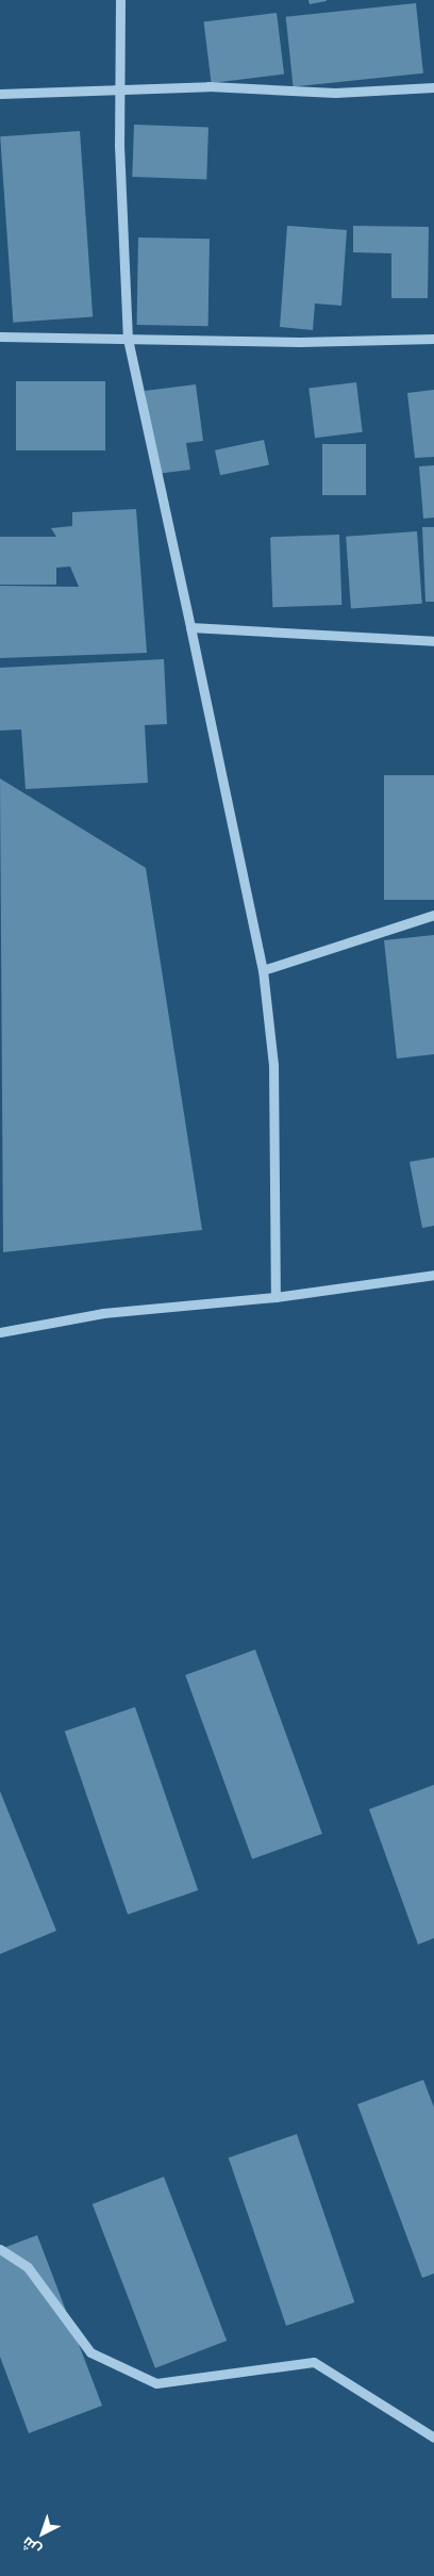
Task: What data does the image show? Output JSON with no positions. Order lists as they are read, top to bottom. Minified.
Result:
{"north":"bottom left"}
